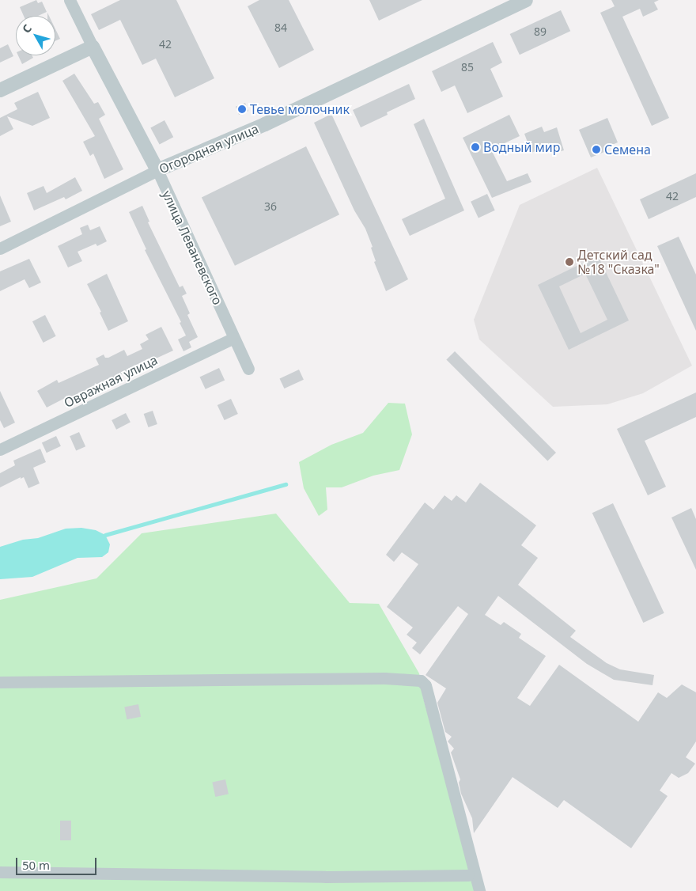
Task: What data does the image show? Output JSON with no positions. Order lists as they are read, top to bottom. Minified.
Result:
{"streets":{"street":["Огородная улица","улица Леваневского","Овражная улица"]},"crossings":[["Огородная улица","улица Леваневского"],["улица Леваневского","Овражная улица"]],"places":["Тевье молочник","Водный мир","Семена","Детский сад №18 \"Сказка\""],"house_numbers":["84","89","42","85","42","36"],"scale_bar":"50 m","north":"top left"}
